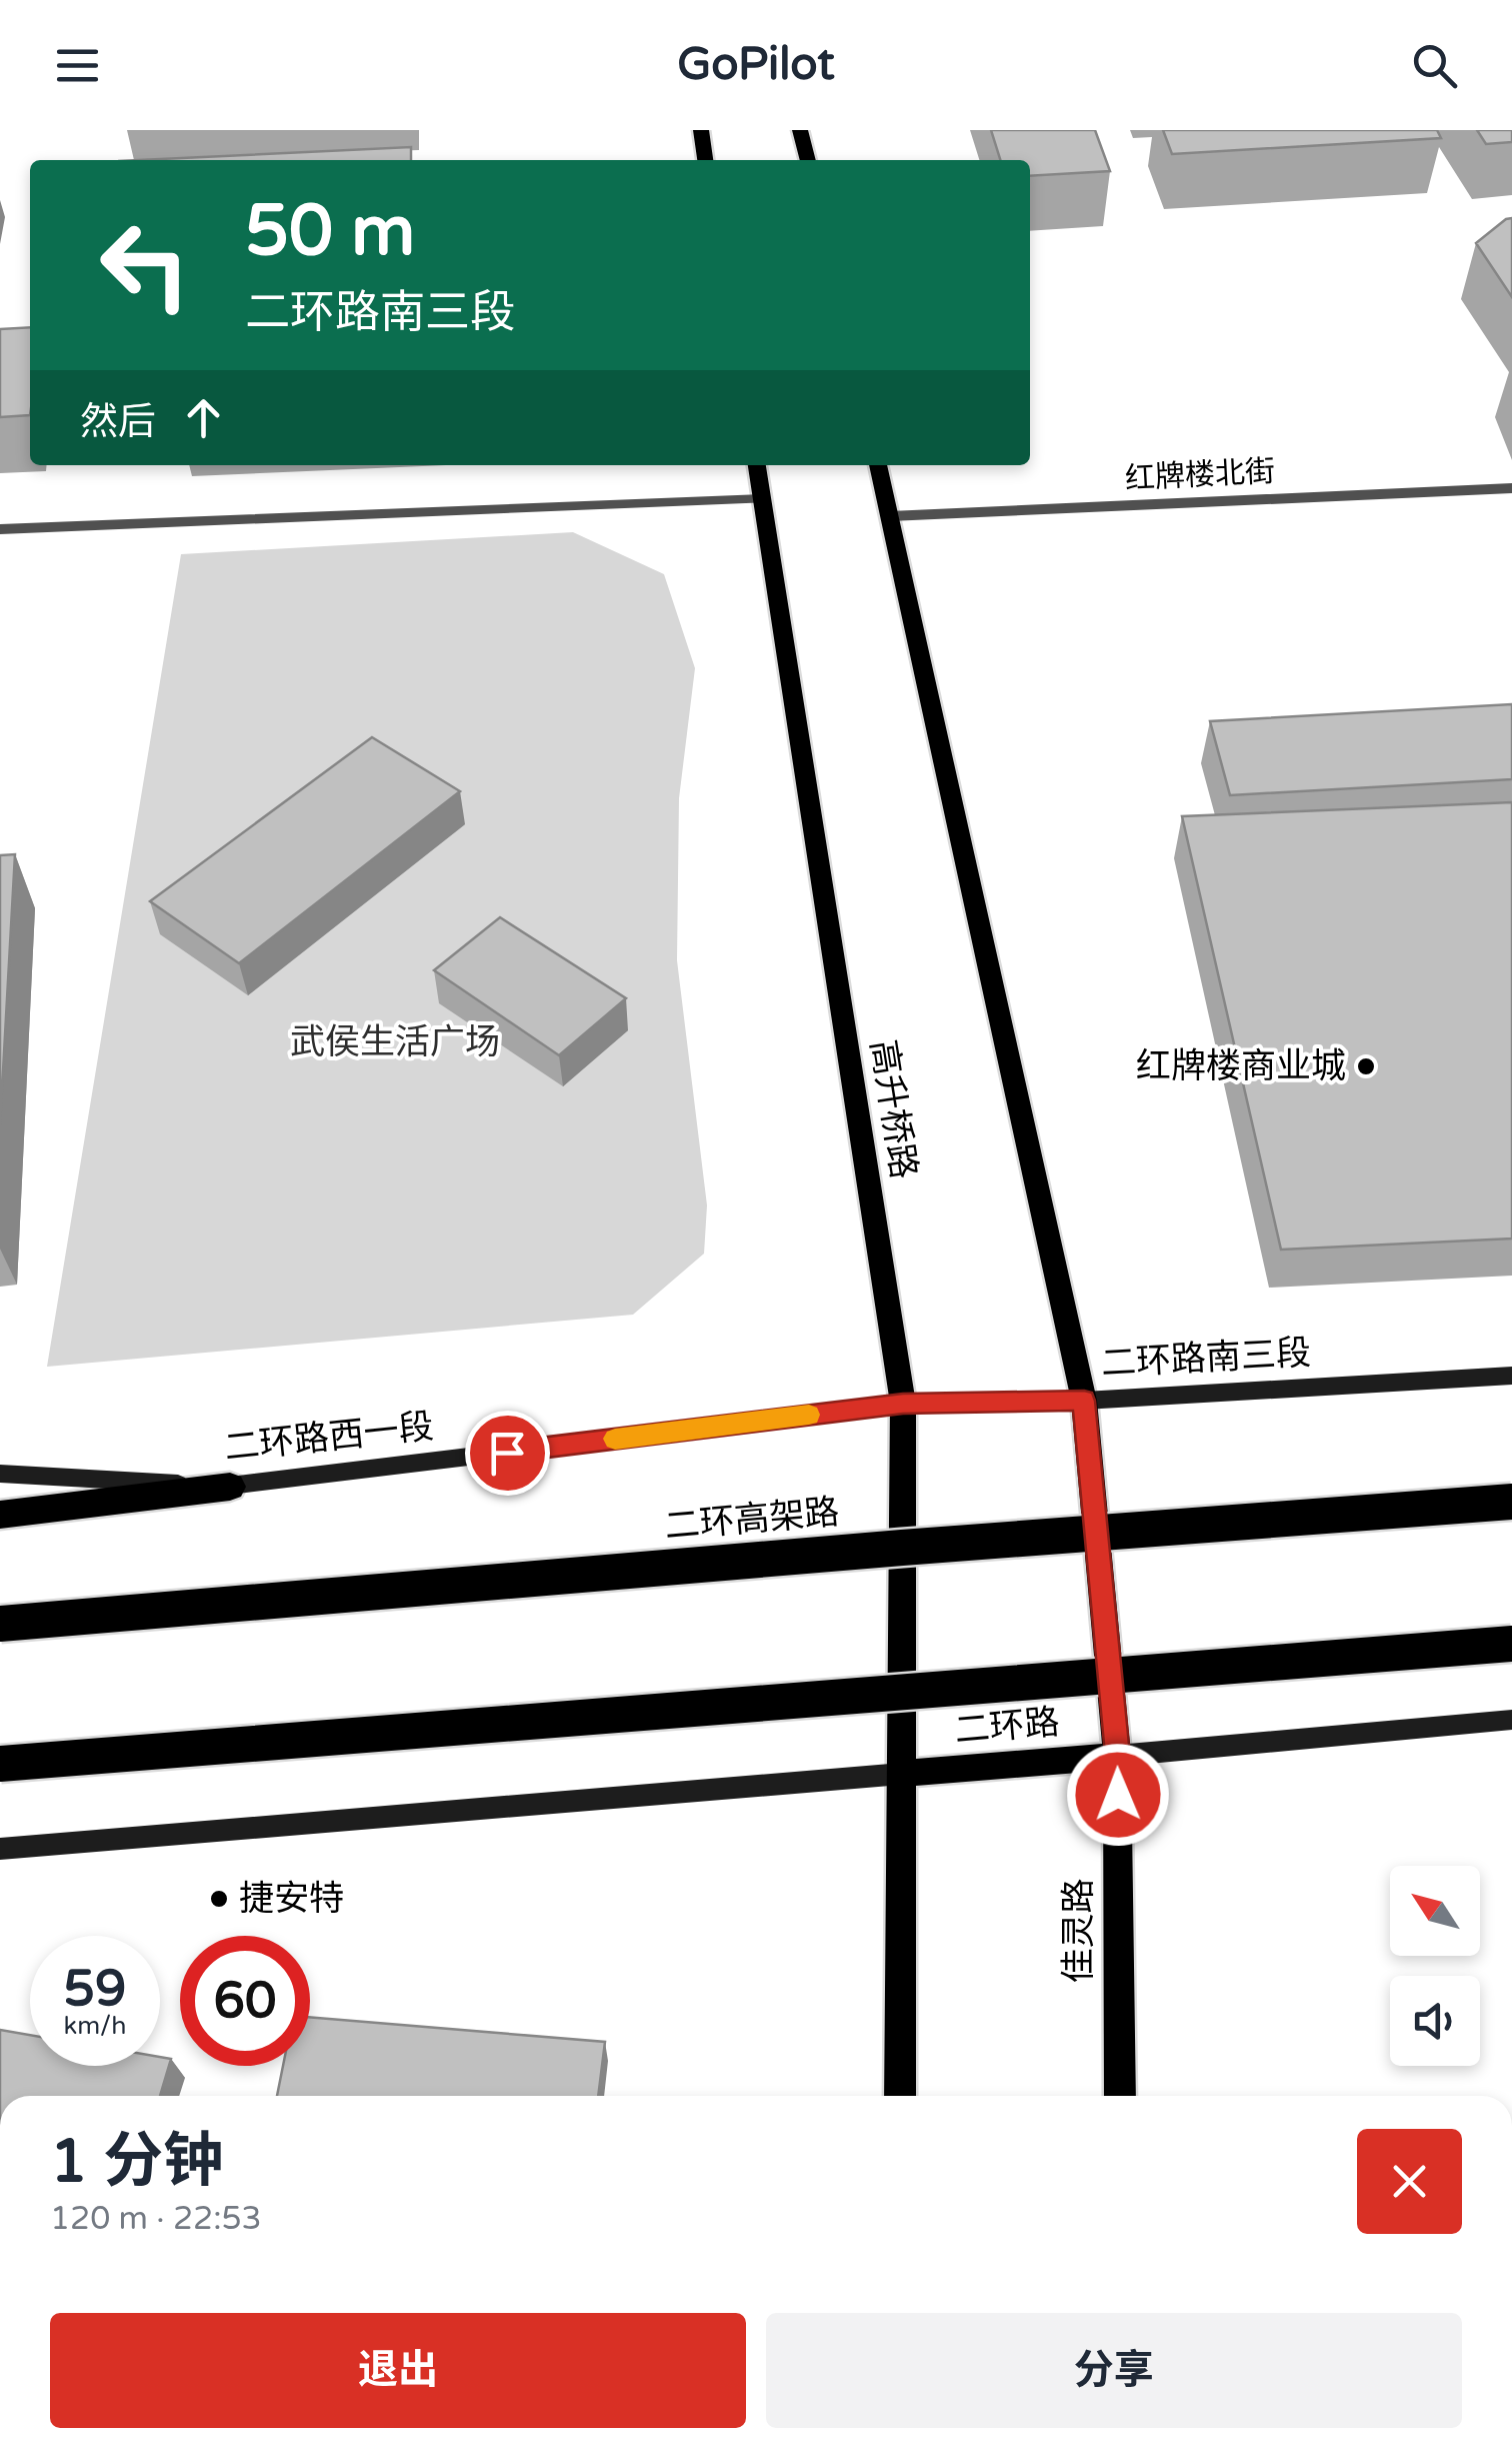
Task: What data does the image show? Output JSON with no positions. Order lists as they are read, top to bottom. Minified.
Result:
{"streets":{"highway":["二环高架路"],"main road":["高升桥路","二环路南三段","二环路西一段","二环路","佳灵路"],"street":["红牌楼北街"]},"crossings":[["高升桥路","二环路南三段"],["高升桥路","二环路西一段"],["高升桥路","二环路"],["二环路南三段","二环路西一段"],["二环路","佳灵路"]],"parks":["武侯生活广场"],"places":["红牌楼商业城","捷安特"],"north":"top left","page":{"header":"GoPilot","turn":["50 m","二环路南三段"],"then":"然后","speed":"59 km/h","limit":"60","heading":["1 分钟","120 m · 22:53"],"buttons":["退出","分享"]}}
